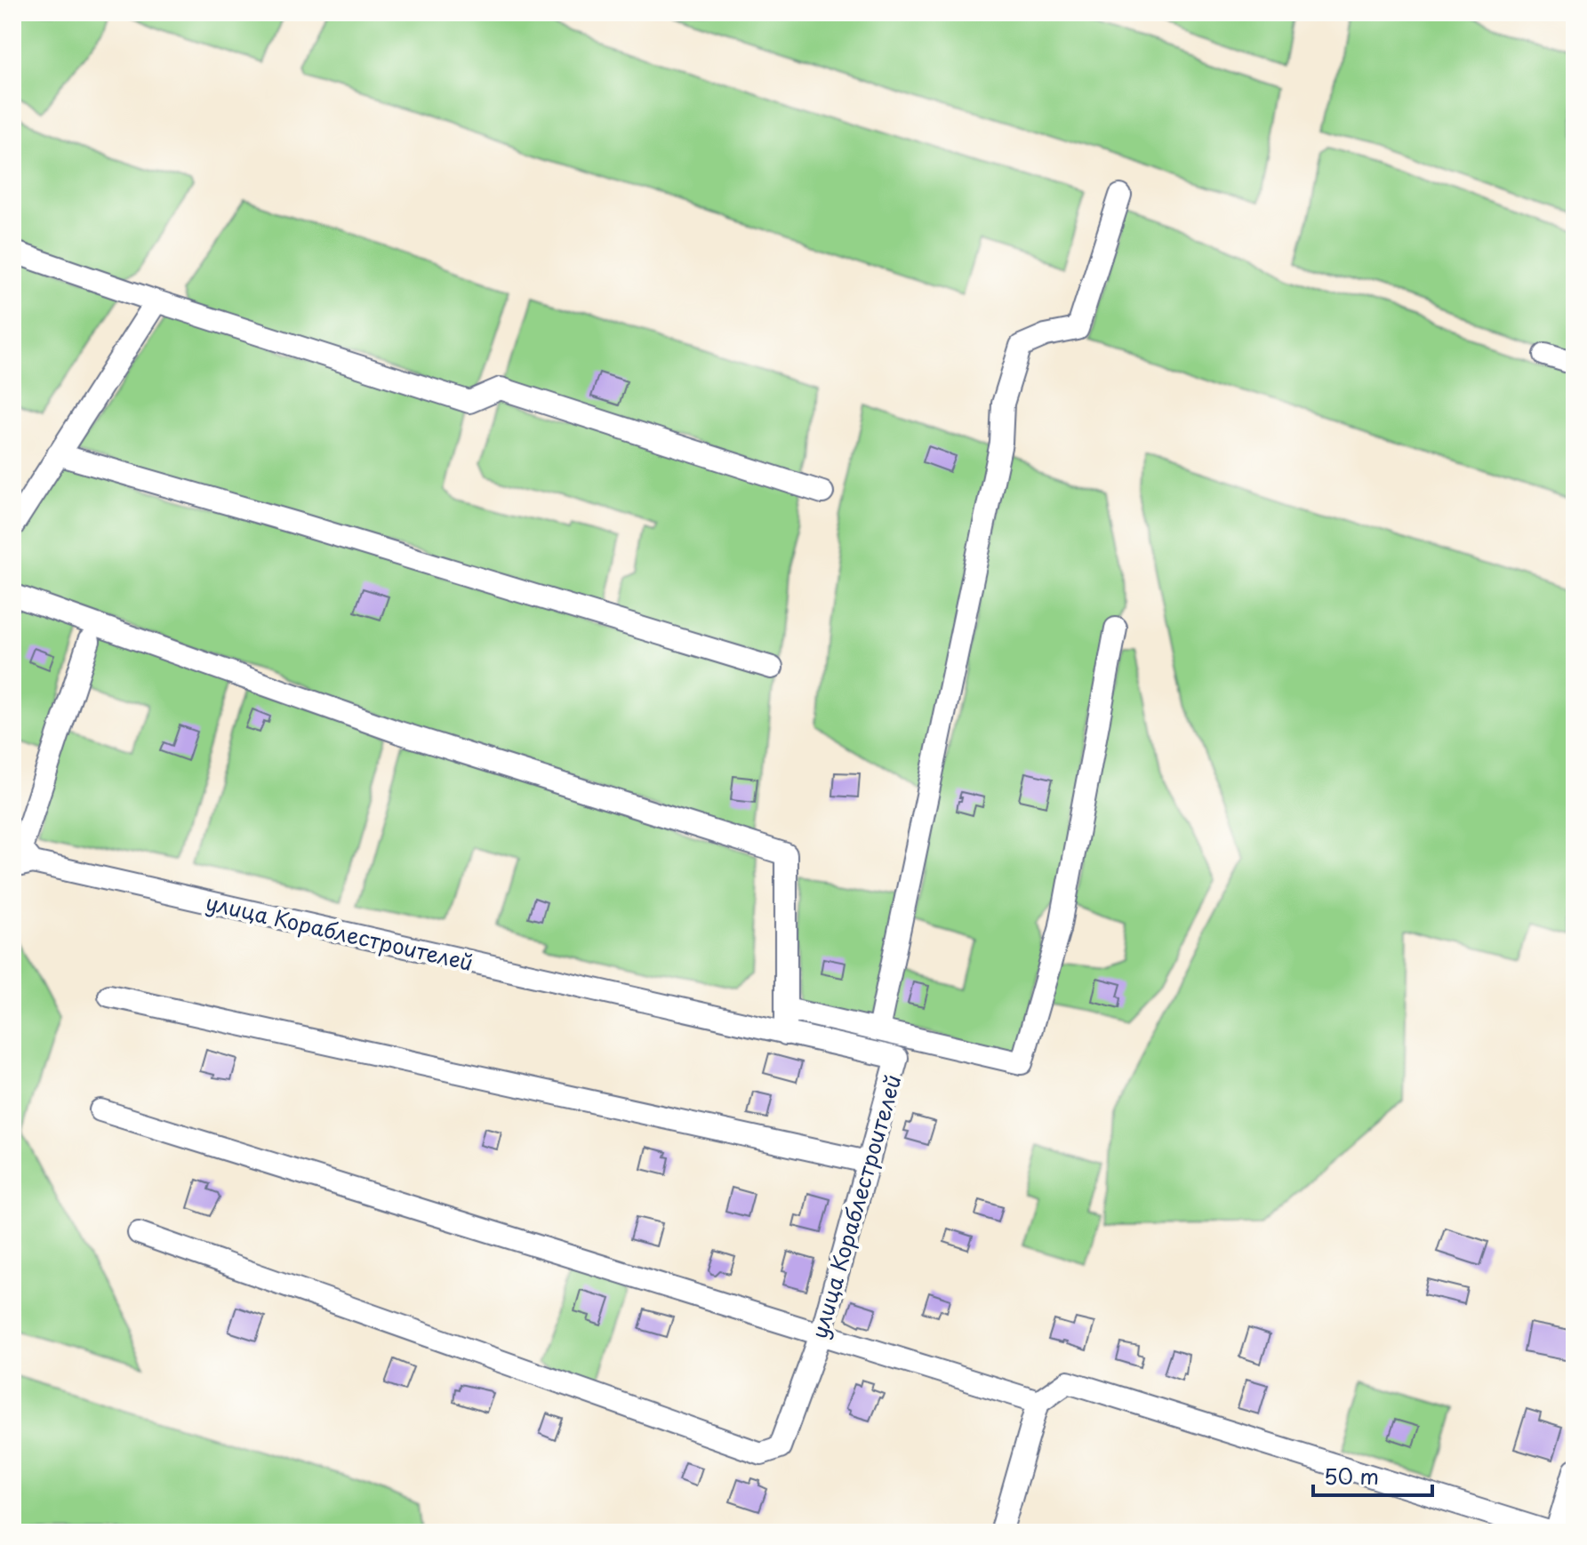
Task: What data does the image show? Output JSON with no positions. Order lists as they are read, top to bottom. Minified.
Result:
{"streets":{"street":["улица Кораблестроителей"]},"scale_bar":"50 m"}
